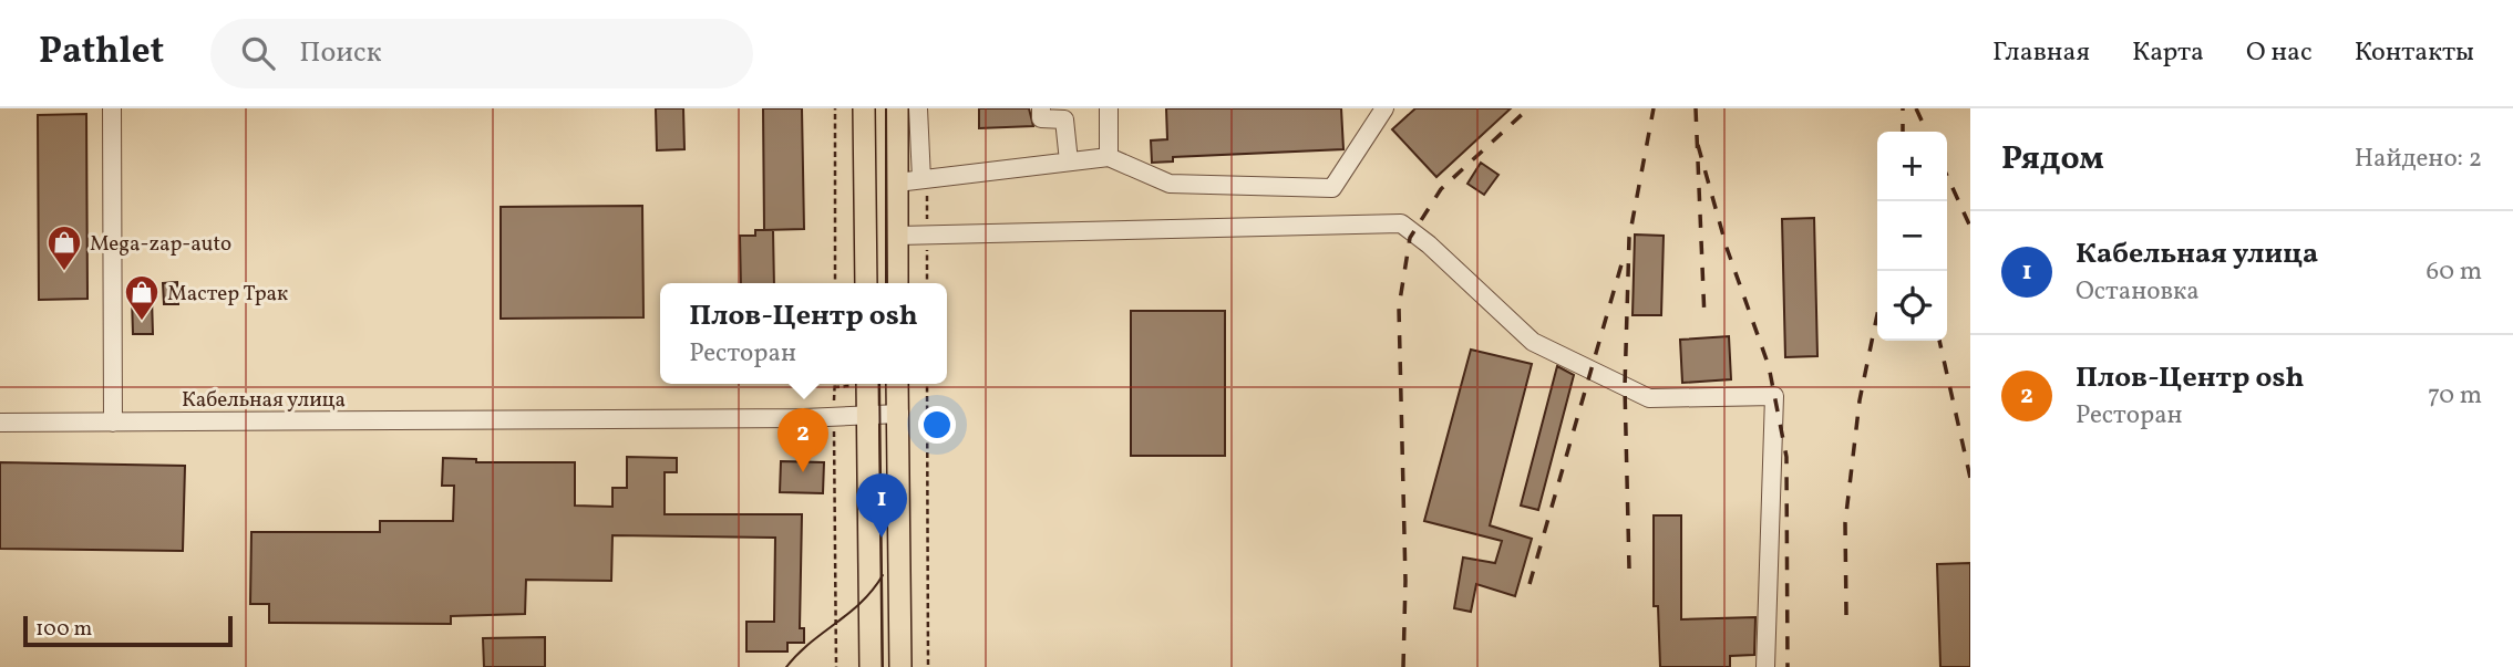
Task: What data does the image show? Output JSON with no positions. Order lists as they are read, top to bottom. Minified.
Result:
{"streets":{"street":["Кабельная улица"]},"places":{"shop":["Mega-zap-auto","Мастер Трак"]},"scale_bar":"100 m","page":{"header":"Pathlet","search":"Поиск","nav":["Главная","Карта","О нас","Контакты"],"heading":["Рядом","Найдено: 2"],"map_buttons":["+","−"],"list":[{"mark":"1","name":"Кабельная улица","note":"Остановка","value":"60 m"},{"mark":"2","name":"Плов-Центр osh","note":"Ресторан","value":"70 m"}],"popup":["Плов-Центр osh","Ресторан"],"pins":["2","1"],"scale":"100 m"}}
